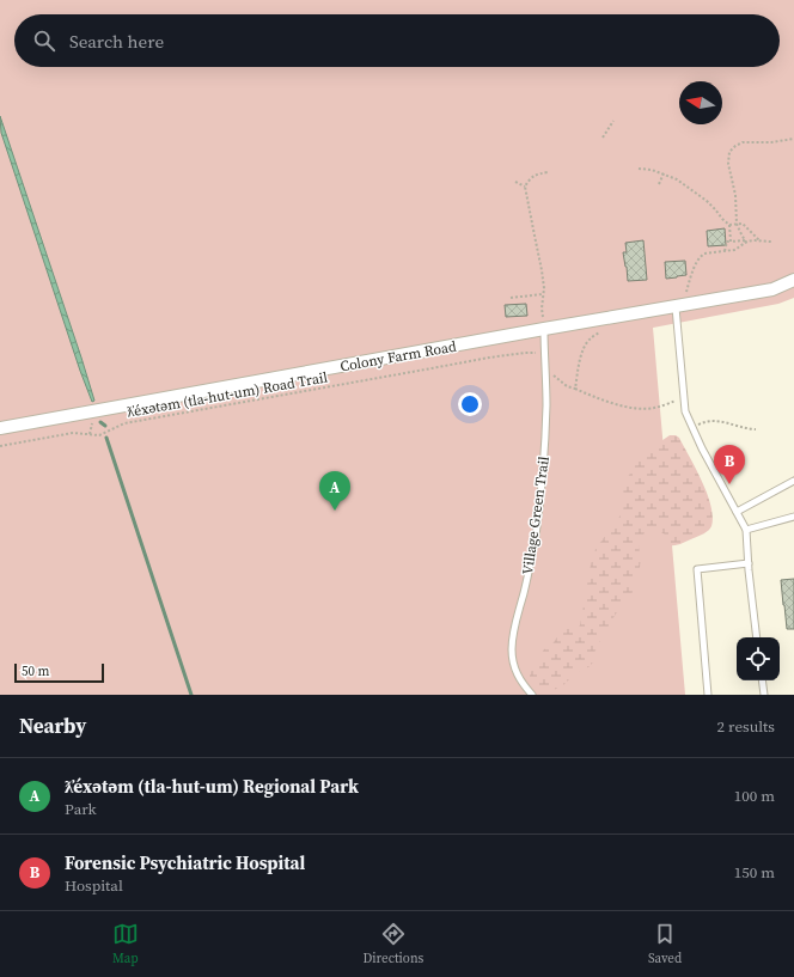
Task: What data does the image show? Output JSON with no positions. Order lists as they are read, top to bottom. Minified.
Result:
{"streets":{"street":["Colony Farm Road"],"lane":["Village Green Trail"],"path":["ƛ̓éxətəm (tla-hut-um) Road Trail"]},"crossings":[["Colony Farm Road","Village Green Trail"],["ƛ̓éxətəm (tla-hut-um) Road Trail","Village Green Trail"]],"scale_bar":"50 m","north":"left","page":{"search":"Search here","pins":["B","A"],"scale":"50 m","heading":["Nearby","2 results"],"list":[{"mark":"A","name":"ƛ̓éxətəm (tla-hut-um) Regional Park","note":"Park","value":"100 m"},{"mark":"B","name":"Forensic Psychiatric Hospital","note":"Hospital","value":"150 m"}],"nav":["Map","Directions","Saved"]}}
